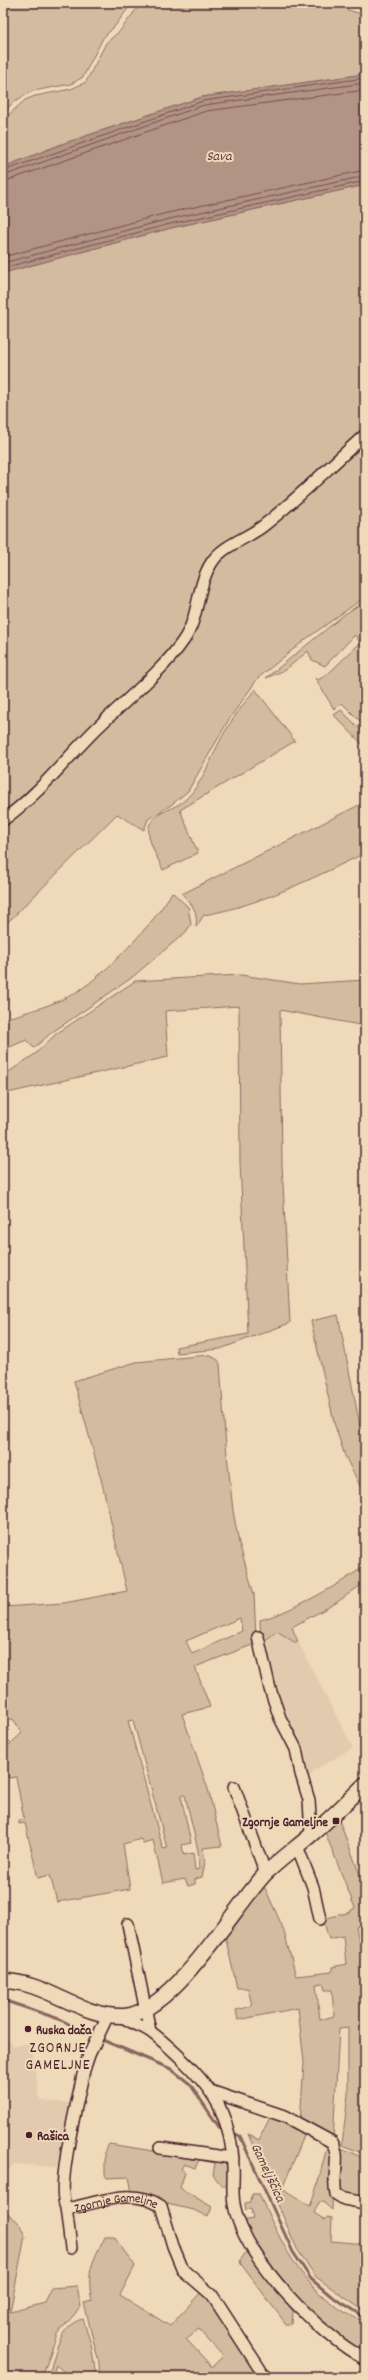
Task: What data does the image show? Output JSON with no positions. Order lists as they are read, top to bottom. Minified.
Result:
{"streets":{"street":["Zgornje Gameljne"]},"districts":["ZGORNJE GAMELJNE"],"water":["Sava","Gameljščica"],"places":{"transit":["Zgornje Gameljne"],"other":["Ruska dača","Rašica"]}}
